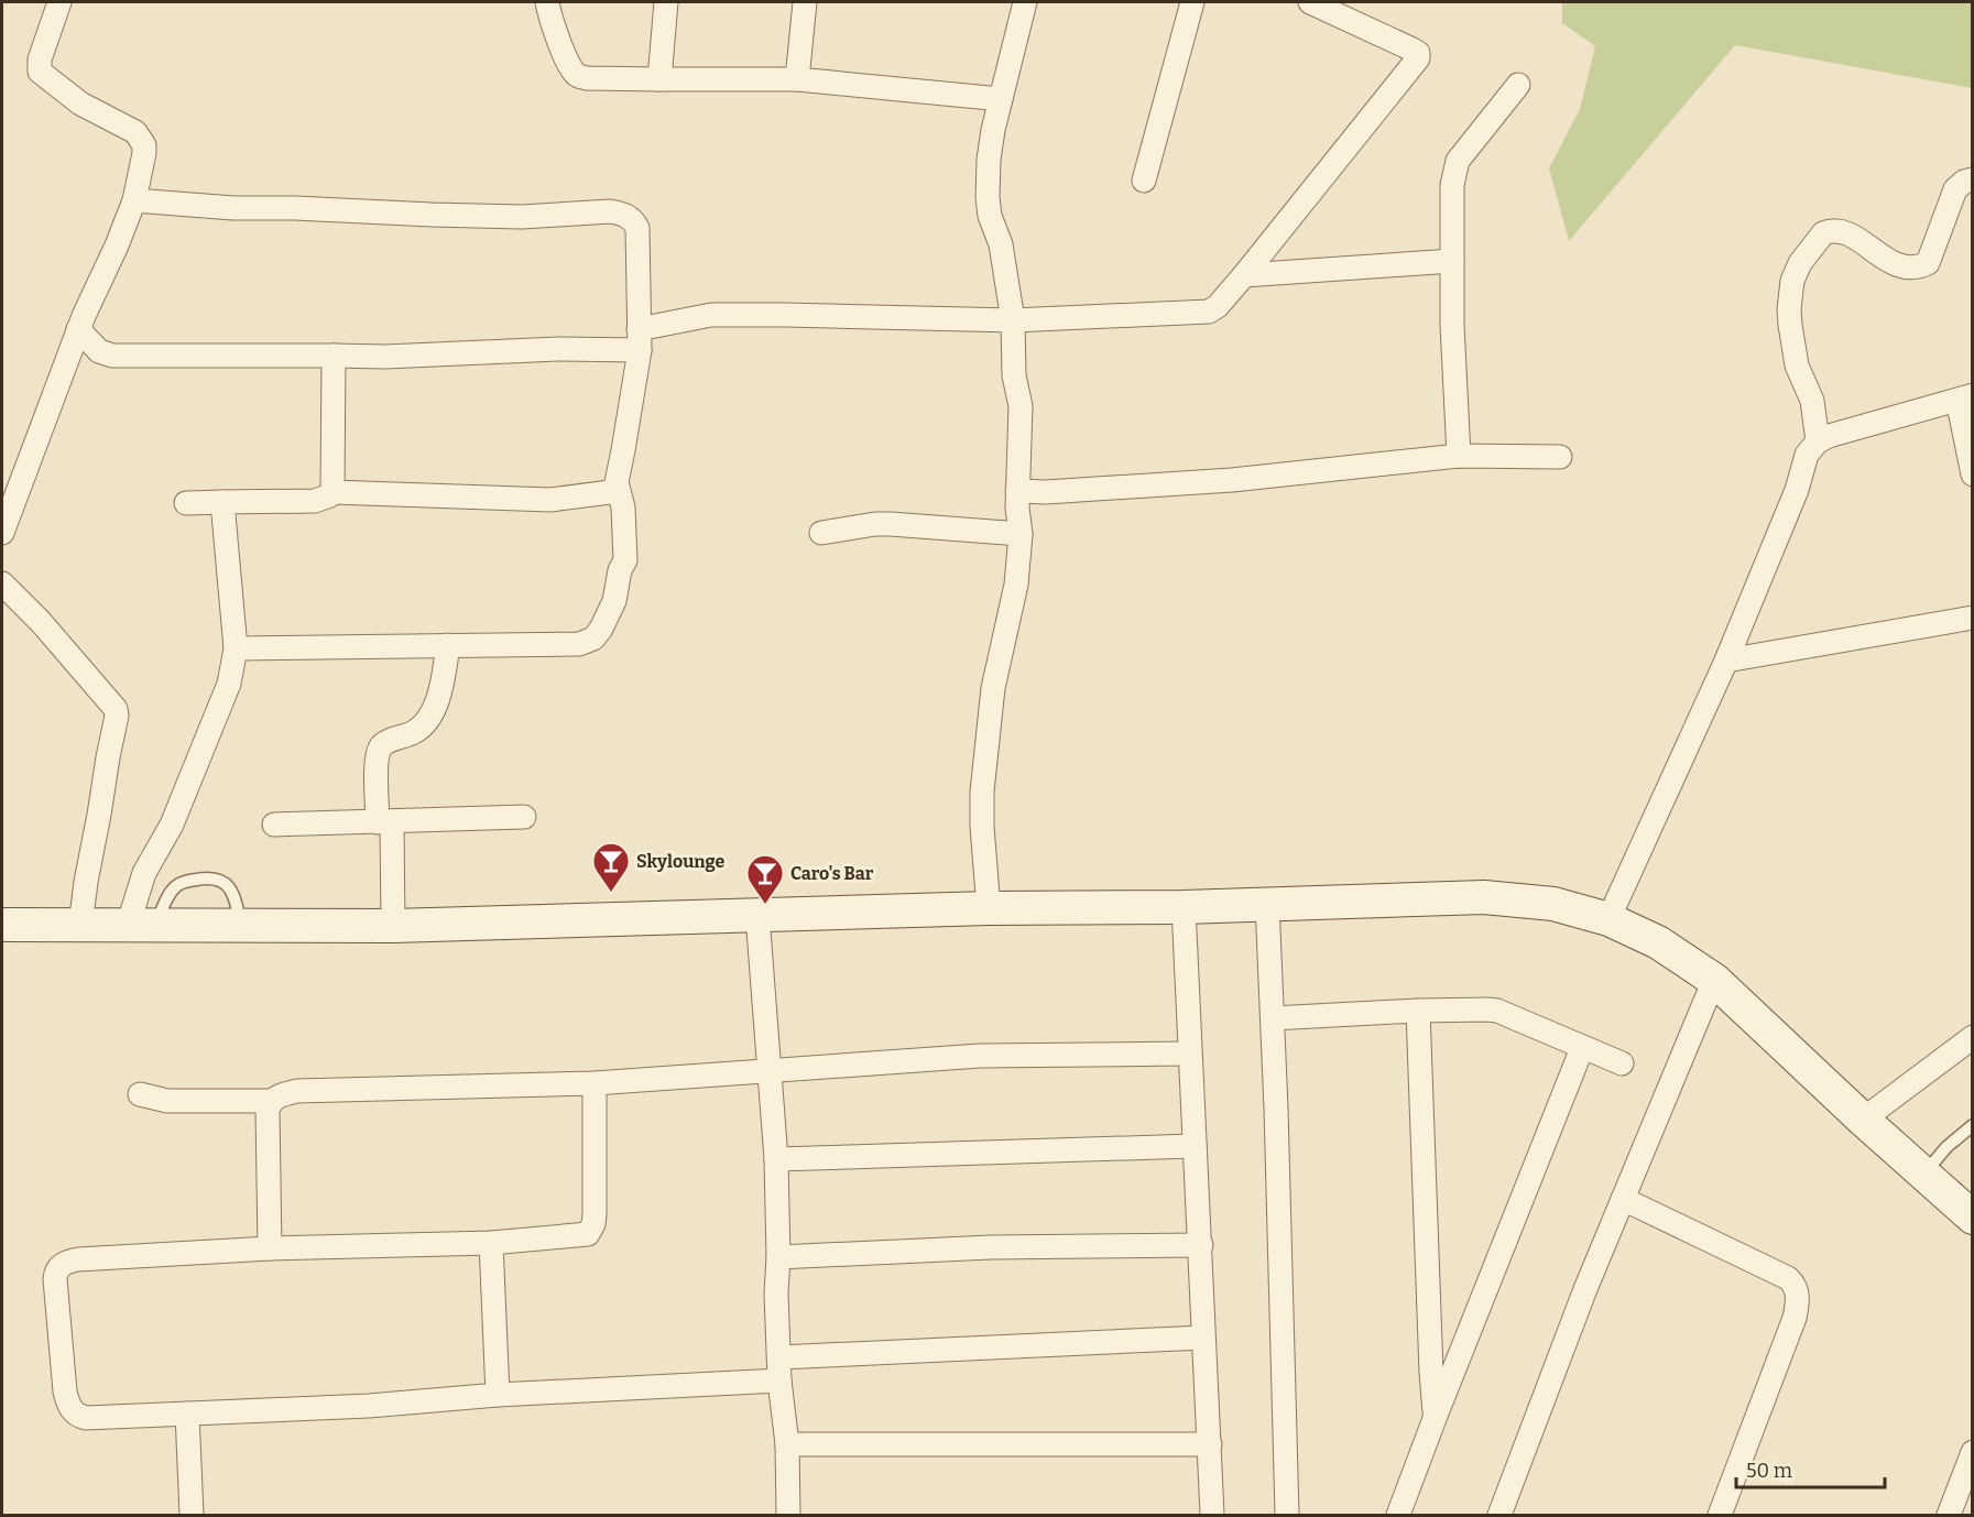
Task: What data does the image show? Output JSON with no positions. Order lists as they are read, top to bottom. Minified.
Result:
{"places":{"bar":["Skylounge","Caro's Bar"]},"scale_bar":"50 m"}
